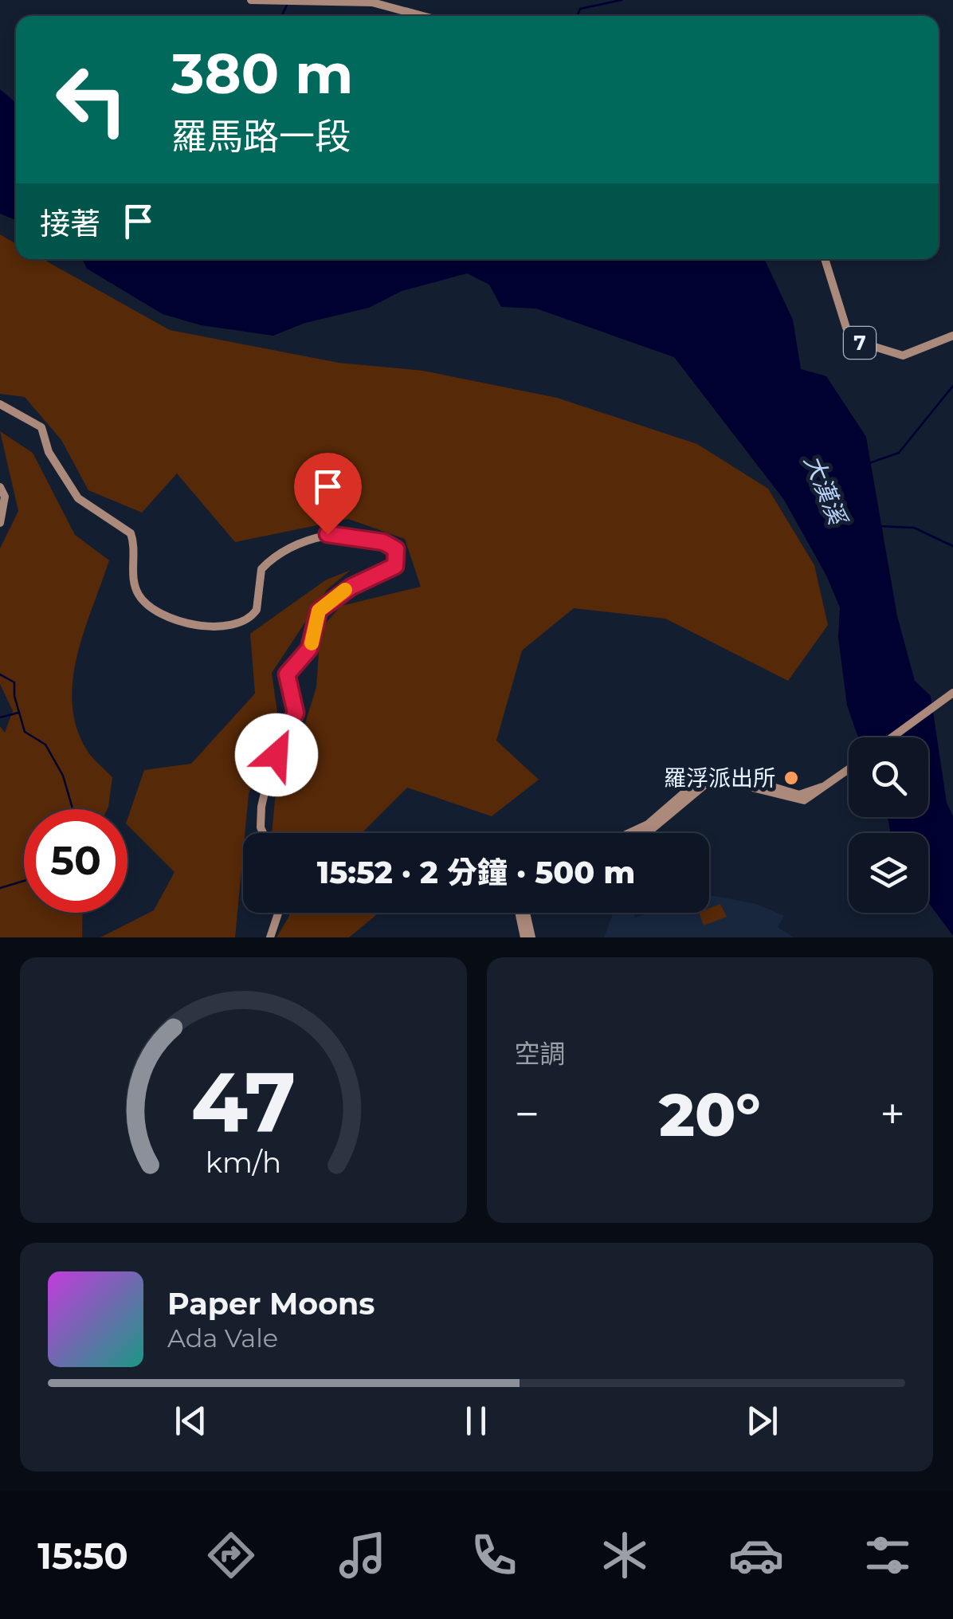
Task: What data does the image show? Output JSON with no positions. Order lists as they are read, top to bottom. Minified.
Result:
{"streets":{"main road":["7"]},"water":["大漢溪"],"places":["羅浮派出所"],"page":{"turn":["380 m","羅馬路一段"],"then":"接著","limit":"50","trip":"15:52 · 2 分鐘 · 500 m","tile":"空調","heat":["−","20°","+"],"song":["Paper Moons","Ada Vale"],"tabs":"15:50","gauge":["47","km/h"]}}
